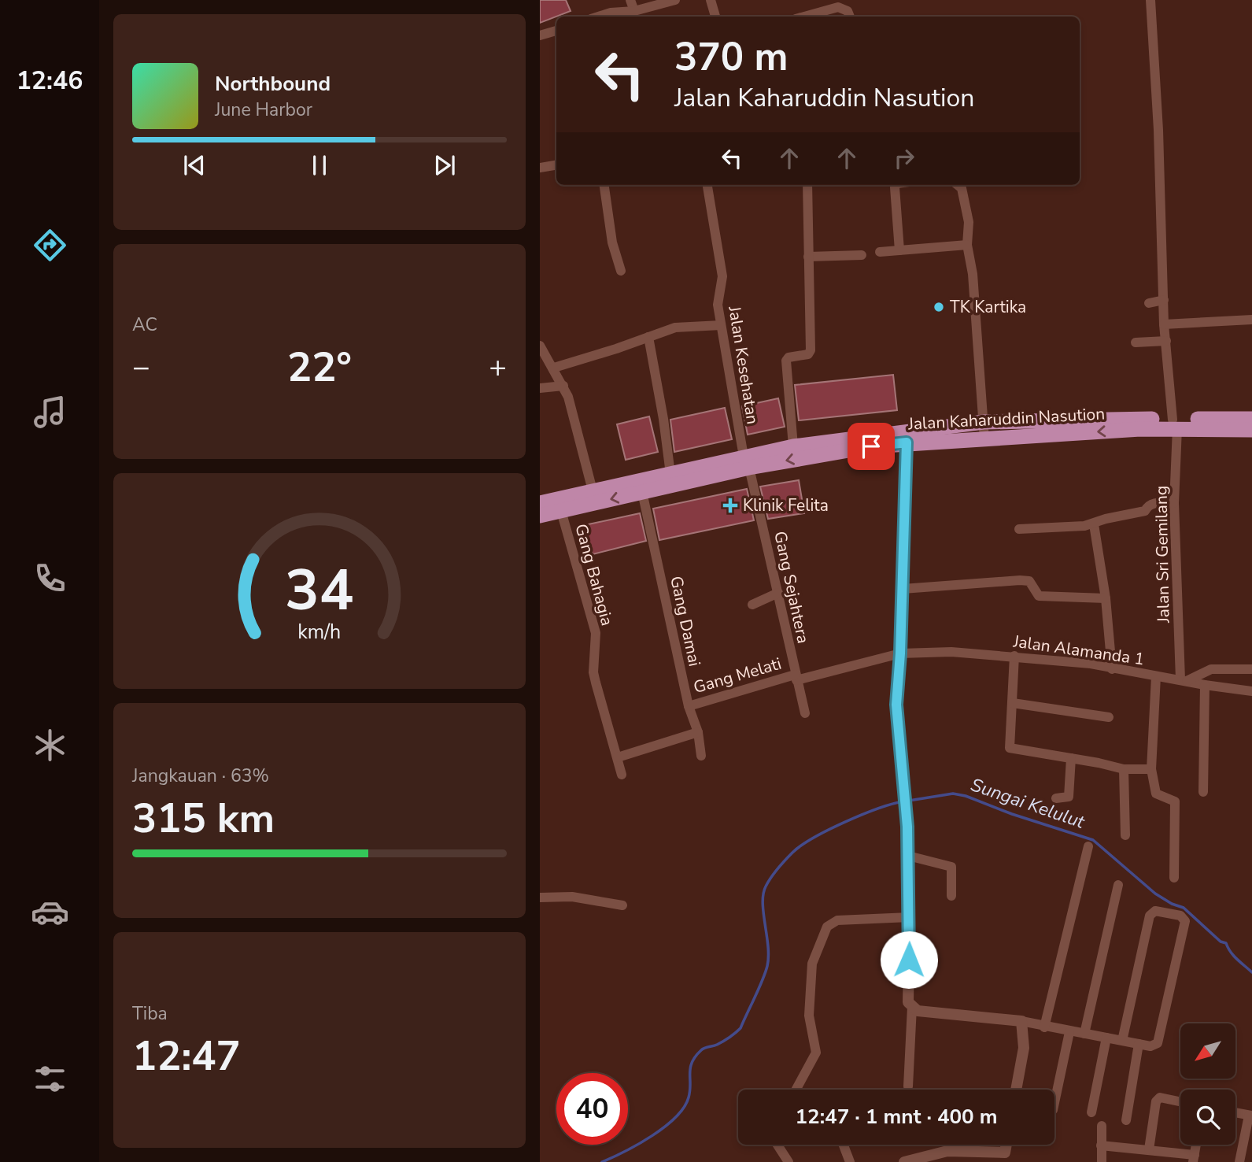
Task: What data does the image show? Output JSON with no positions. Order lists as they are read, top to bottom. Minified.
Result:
{"streets":{"highway":["Jalan Kaharuddin Nasution"],"street":["Jalan Kesehatan","Jalan Sri Gemilang","Gang Bahagia","Gang Sejahtera","Gang Damai","Jalan Alamanda 1","Gang Melati"]},"crossings":[["Jalan Kesehatan","Jalan Kaharuddin Nasution"],["Jalan Kesehatan","Gang Sejahtera"],["Jalan Kaharuddin Nasution","Jalan Sri Gemilang"],["Jalan Kaharuddin Nasution","Gang Bahagia"],["Jalan Kaharuddin Nasution","Gang Sejahtera"],["Jalan Kaharuddin Nasution","Gang Damai"],["Jalan Sri Gemilang","Jalan Alamanda 1"],["Gang Sejahtera","Gang Melati"],["Gang Damai","Gang Melati"],["Jalan Alamanda 1","Gang Melati"]],"water":["Sungai Kelulut"],"places":{"other":["TK Kartika"],"health":["Klinik Felita"]},"north":"bottom left","page":{"tabs":"12:46","turn":["370 m","Jalan Kaharuddin Nasution"],"song":["Northbound","June Harbor"],"tile":["AC",["Jangkauan · 63%","315 km"],["Tiba","12:47"]],"heat":["−","22°","+"],"limit":"40","trip":"12:47 · 1 mnt · 400 m","gauge":["34","km/h"]}}
